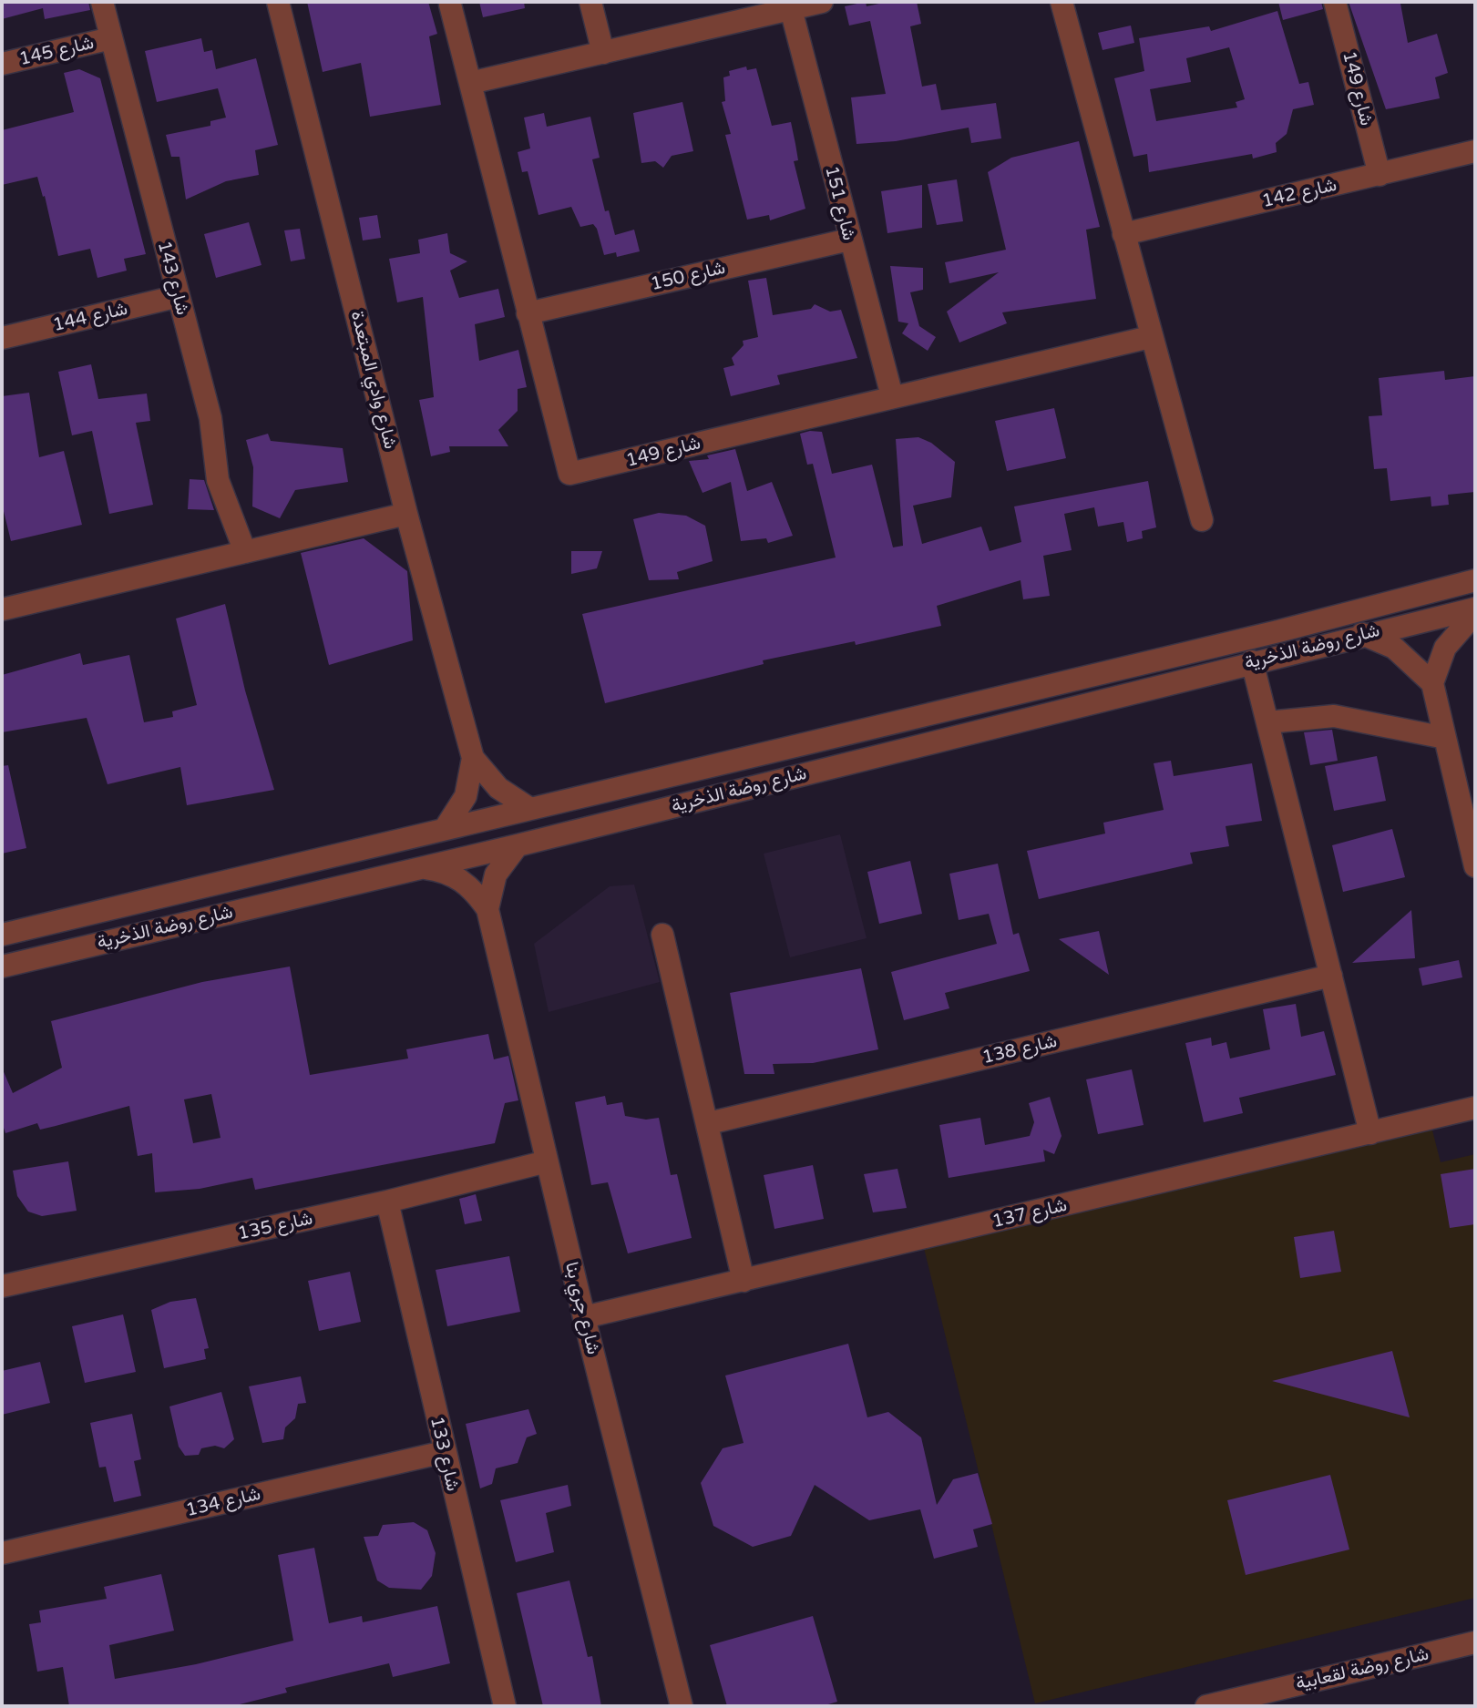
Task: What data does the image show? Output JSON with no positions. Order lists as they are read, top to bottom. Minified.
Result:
{"streets":{"street":["شارع 145","شارع 149","شارع 142","شارع 151","شارع 150","شارع 143","شارع 144","شارع وادي المبتعدة","شارع روضة الذخرية","شارع 138","شارع 137","شارع 135","شارع جري بنا","شارع 133","شارع 134","شارع روضة لقعابية"]},"crossings":[["شارع 145","شارع 143"],["شارع 149","شارع 142"],["شارع 149","شارع 151"],["شارع 149","شارع 150"],["شارع 151","شارع 150"],["شارع 143","شارع 144"],["شارع وادي المبتعدة","شارع روضة الذخرية"],["شارع روضة الذخرية","شارع جري بنا"],["شارع 137","شارع جري بنا"],["شارع 135","شارع جري بنا"],["شارع 135","شارع 133"],["شارع 133","شارع 134"]]}
